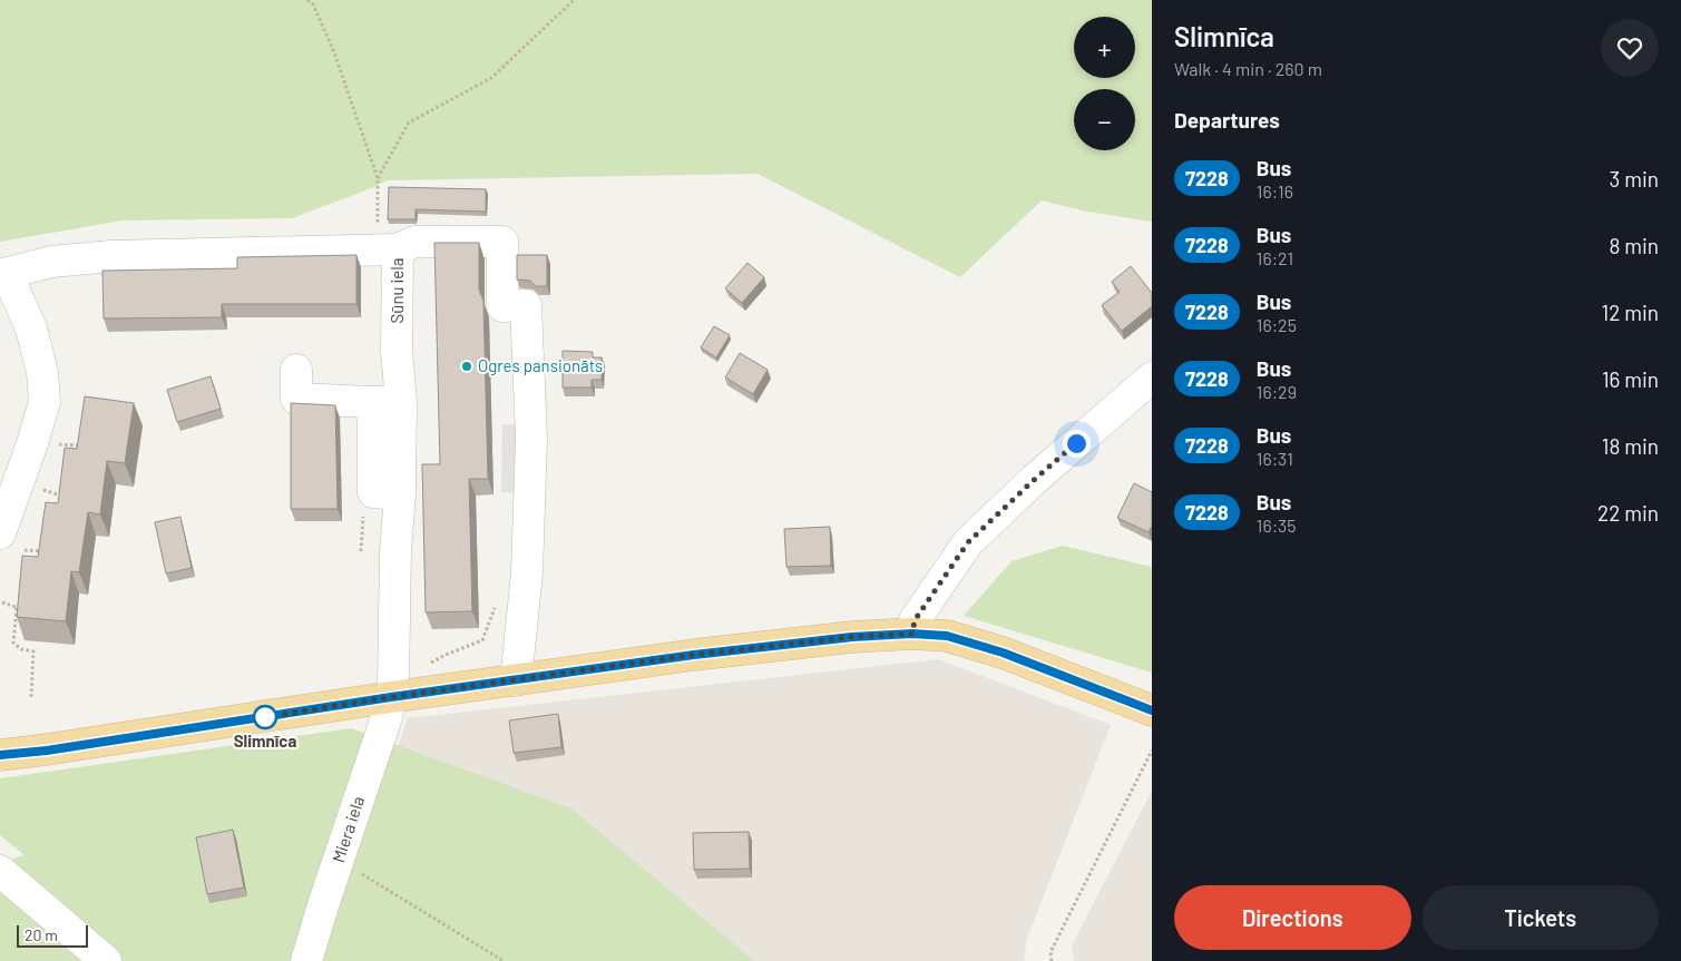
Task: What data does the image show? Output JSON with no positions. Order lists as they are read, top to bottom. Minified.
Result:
{"streets":{"street":["Sūnu iela","Miera iela"]},"crossings":[["Sūnu iela","Miera iela"]],"places":["Ogres pansionāts","Slimnīca"],"lines":["bus line 7228"],"scale_bar":"20 m","page":{"heading":[["Slimnīca","Walk · 4 min · 260 m"],"Departures"],"map_buttons":["+","−"],"list":[{"mark":"7228","name":"Bus","note":"16:16","value":"3 min"},{"mark":"7228","name":"Bus","note":"16:21","value":"8 min"},{"mark":"7228","name":"Bus","note":"16:25","value":"12 min"},{"mark":"7228","name":"Bus","note":"16:29","value":"16 min"},{"mark":"7228","name":"Bus","note":"16:31","value":"18 min"},{"mark":"7228","name":"Bus","note":"16:35","value":"22 min"}],"buttons":["Directions","Tickets"],"scale":"20 m"}}
